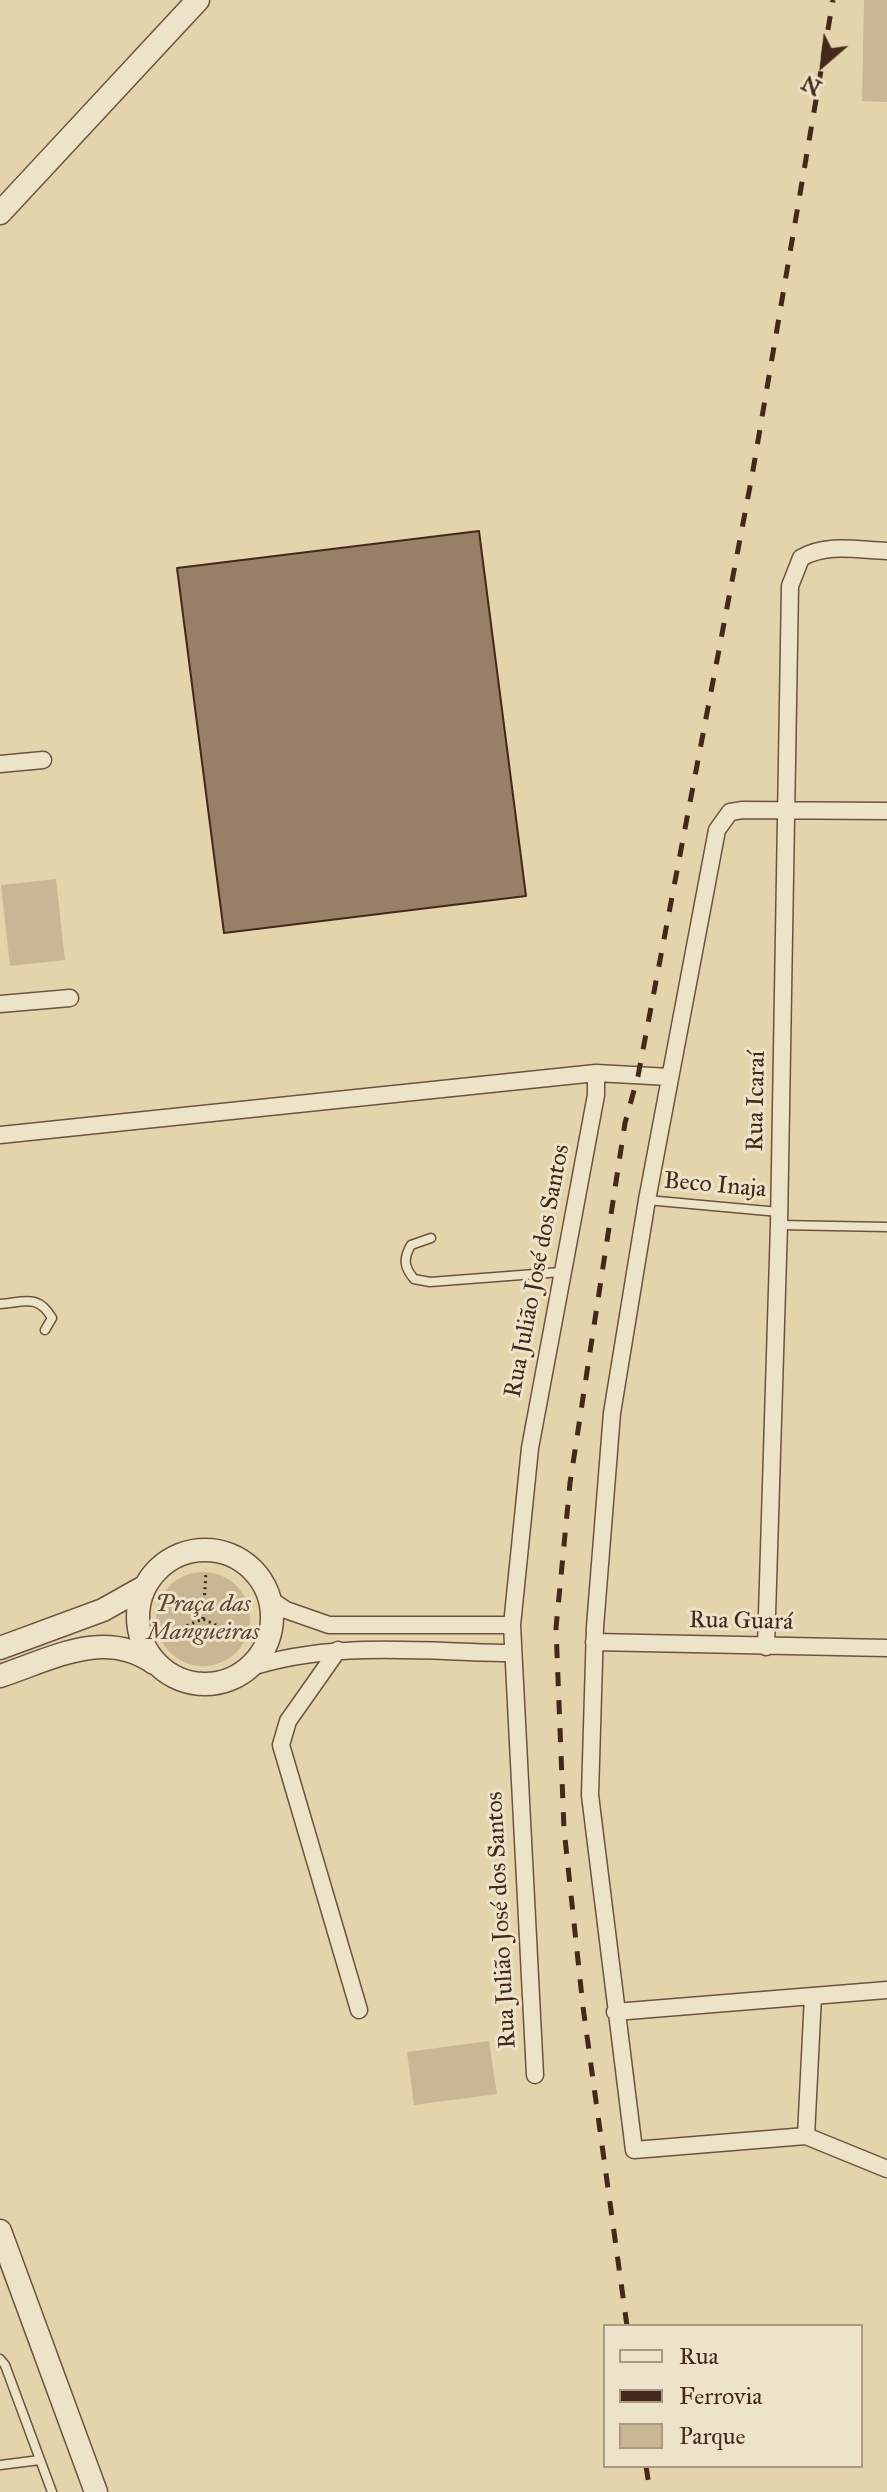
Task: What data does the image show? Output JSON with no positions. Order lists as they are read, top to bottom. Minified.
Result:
{"streets":{"street":["Rua Icaraí","Rua Julião José dos Santos","Rua Guará"],"lane":["Beco Inaja"]},"crossings":[["Rua Icaraí","Beco Inaja"],["Rua Icaraí","Rua Guará"]],"parks":["Praça das Mangueiras"],"legend":["Rua","Ferrovia","Parque"],"north":"bottom left"}
